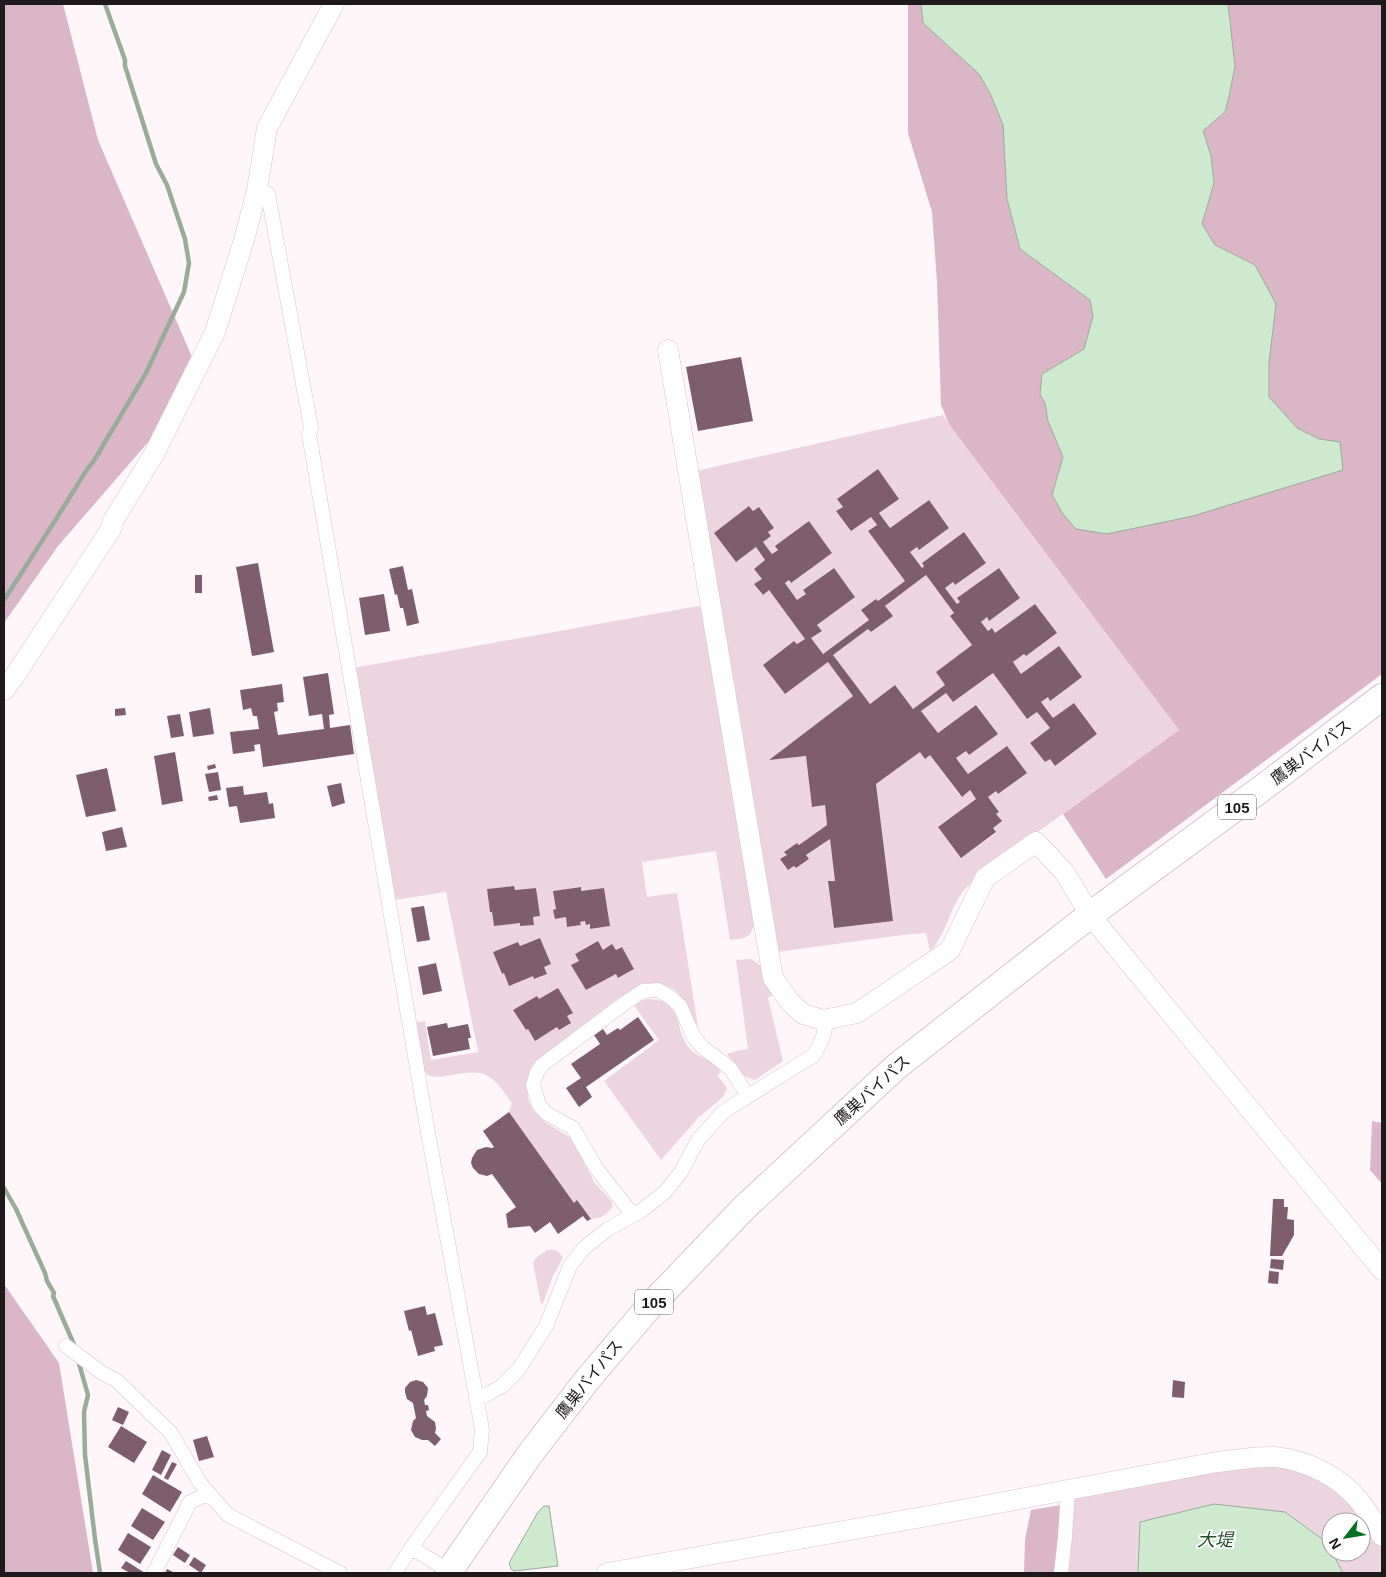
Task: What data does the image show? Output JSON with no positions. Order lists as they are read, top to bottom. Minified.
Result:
{"streets":{"highway":["鷹巣バイパス","105"]},"water":["大堤"],"north":"bottom left"}
